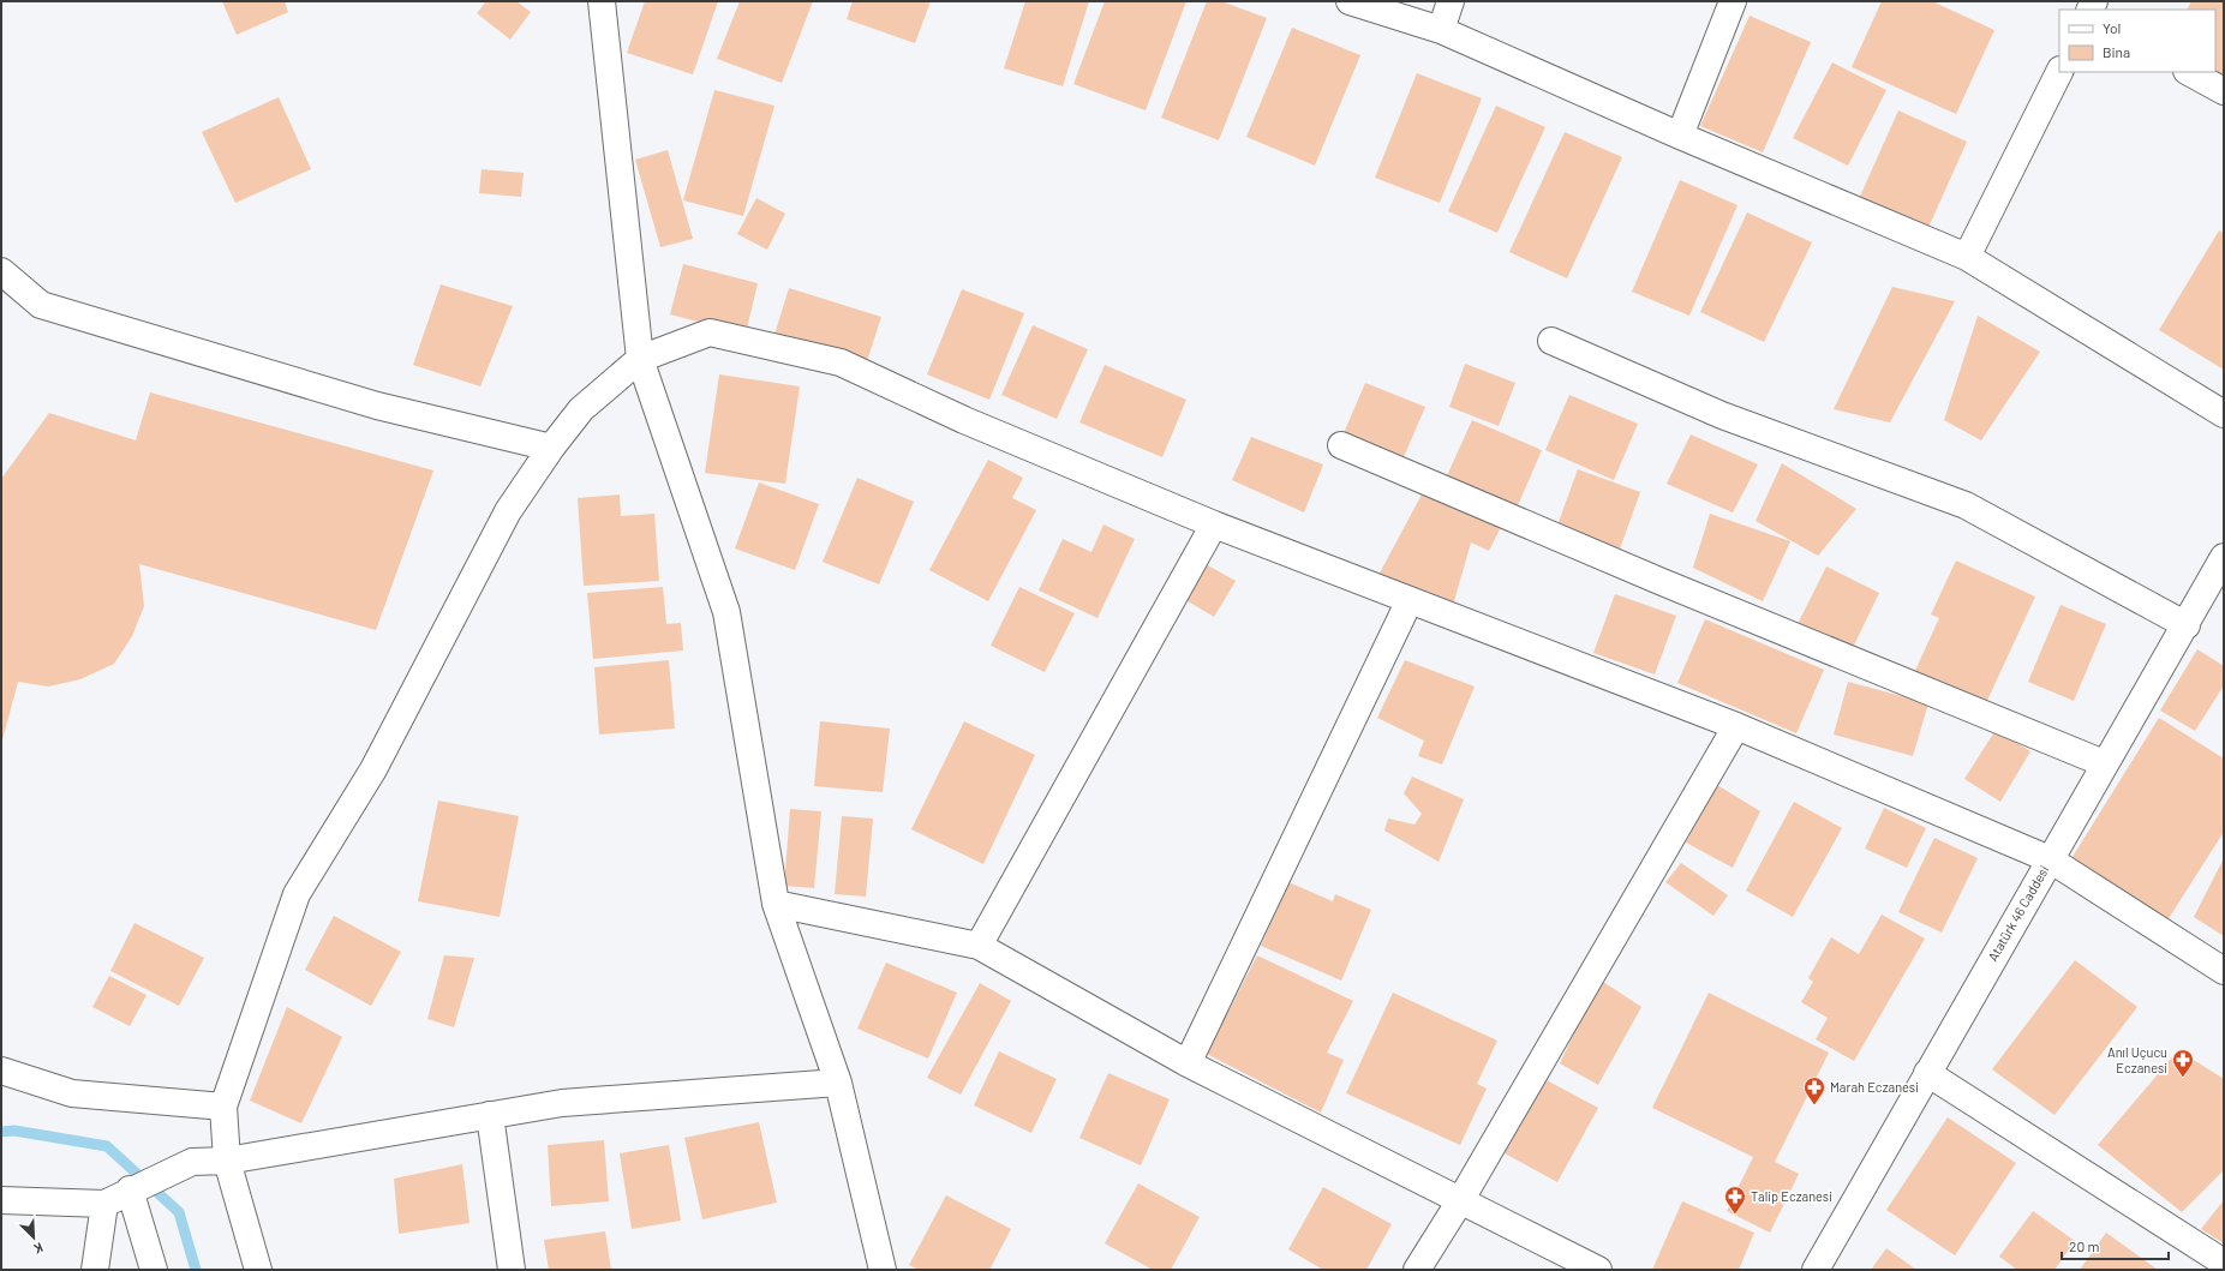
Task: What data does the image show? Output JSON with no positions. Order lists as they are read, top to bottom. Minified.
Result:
{"streets":{"street":["Atatürk 46 Caddesi"]},"places":{"pharmacy":["Anıl Uçucu Eczanesi","Marah Eczanesi","Talip Eczanesi"]},"legend":["Yol","Bina"],"scale_bar":"20 m","north":"bottom right"}
